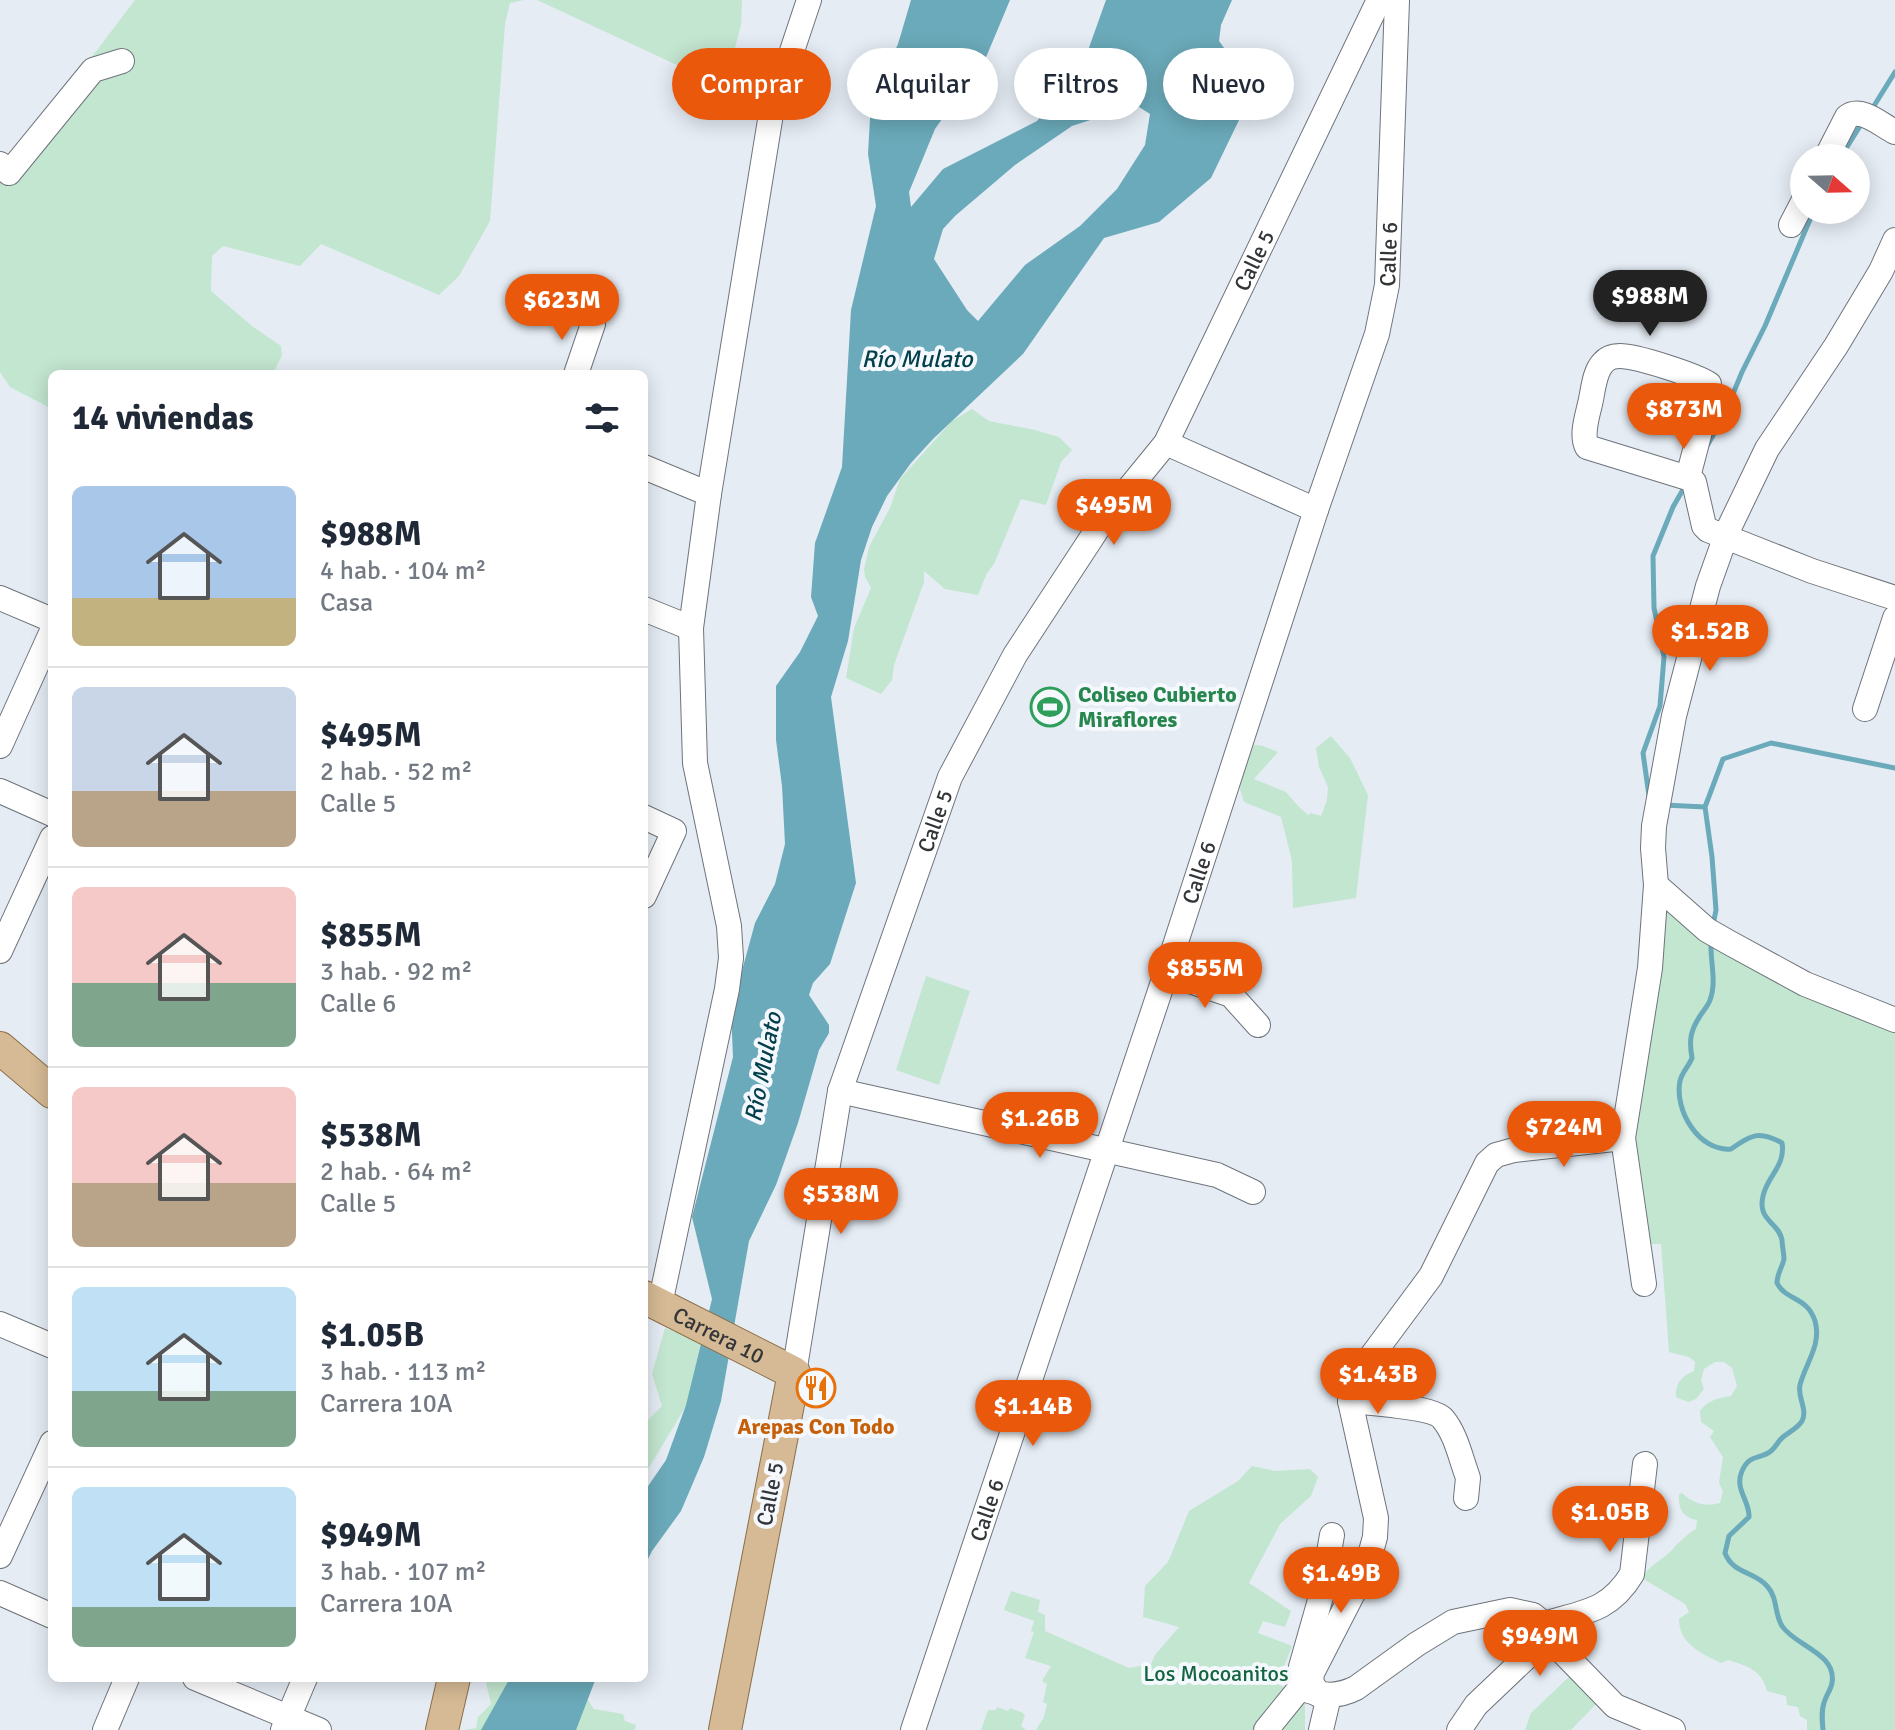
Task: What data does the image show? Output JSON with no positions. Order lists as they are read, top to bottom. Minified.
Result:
{"streets":{"main road":["Calle 5","Carrera 10"],"street":["Calle 6"]},"crossings":[["Calle 5","Carrera 10"]],"water":["Río Mulato"],"parks":["Los Mocoanitos"],"places":{"sports":["Coliseo Cubierto Miraflores"],"restaurant":["Arepas Con Todo"]},"north":"right","page":{"chip":["Comprar","Alquilar","Filtros","Nuevo"],"price":["$988M","$623M","$873M","$495M","$1.52B","$855M","$1.26B","$724M","$538M","$1.43B","$1.14B","$1.05B","$1.49B","$949M"],"heading":"14 viviendas","list":[{"name":"$988M","note":"4 hab. · 104 m² · Casa"},{"name":"$495M","note":"2 hab. · 52 m² · Calle 5"},{"name":"$855M","note":"3 hab. · 92 m² · Calle 6"},{"name":"$538M","note":"2 hab. · 64 m² · Calle 5"},{"name":"$1.05B","note":"3 hab. · 113 m² · Carrera 10A"},{"name":"$949M","note":"3 hab. · 107 m² · Carrera 10A"}]}}
